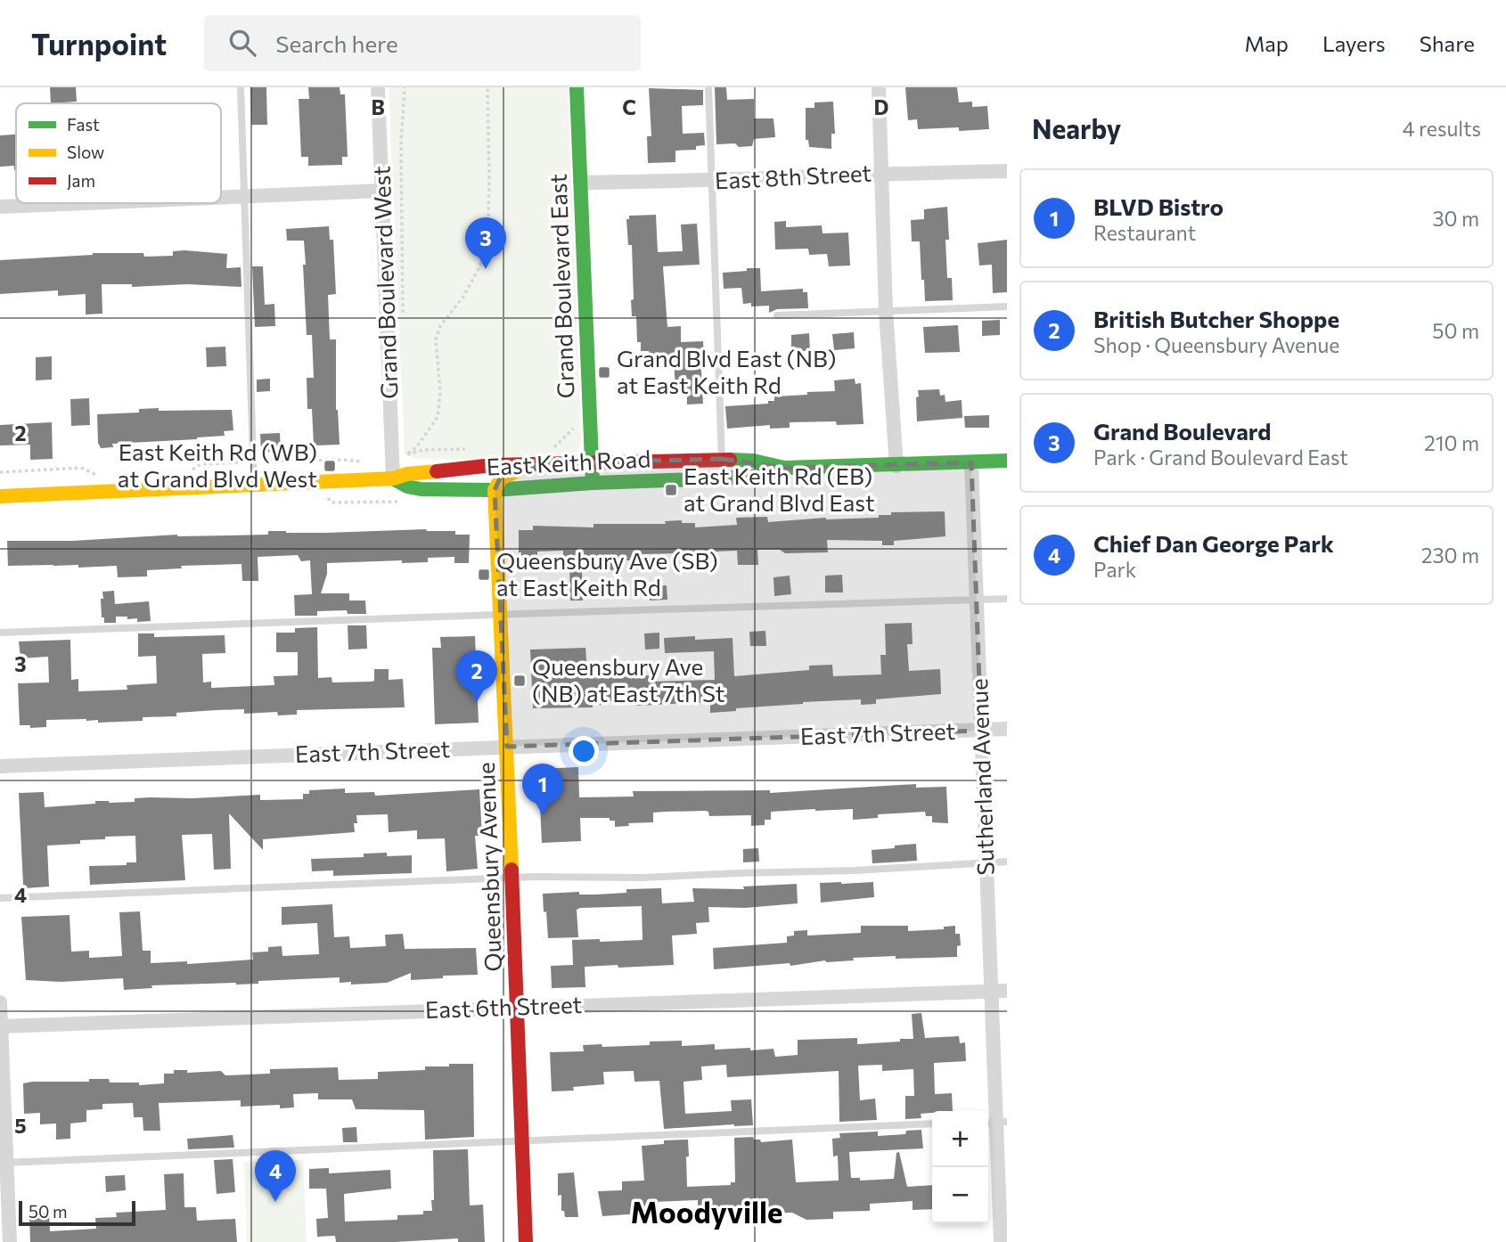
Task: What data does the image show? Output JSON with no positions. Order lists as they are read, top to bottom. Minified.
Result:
{"streets":{"street":["East 8th Street","Grand Boulevard West","Grand Boulevard East","East Keith Road","East 7th Street","Sutherland Avenue","Queensbury Avenue","East 6th Street"]},"crossings":[["East 8th Street","Grand Boulevard East"],["Grand Boulevard West","East Keith Road"],["Grand Boulevard East","East Keith Road"],["East Keith Road","Sutherland Avenue"],["East Keith Road","Queensbury Avenue"],["East 7th Street","Sutherland Avenue"],["East 7th Street","Queensbury Avenue"],["Sutherland Avenue","East 6th Street"],["Queensbury Avenue","East 6th Street"]],"districts":["Moodyville"],"places":{"transit":["Grand Blvd East (NB) at East Keith Rd","East Keith Rd (WB) at Grand Blvd West","East Keith Rd (EB) at Grand Blvd East","Queensbury Ave (SB) at East Keith Rd","Queensbury Ave (NB) at East 7th St"]},"legend":["Fast","Slow","Jam"],"scale_bar":"50 m","page":{"header":"Turnpoint","search":"Search here","nav":["Map","Layers","Share"],"heading":["Nearby","4 results"],"list":[{"mark":"1","name":"BLVD Bistro","note":"Restaurant","value":"30 m"},{"mark":"2","name":"British Butcher Shoppe","note":"Shop · Queensbury Avenue","value":"50 m"},{"mark":"3","name":"Grand Boulevard","note":"Park · Grand Boulevard East","value":"210 m"},{"mark":"4","name":"Chief Dan George Park","note":"Park","value":"230 m"}],"pins":["3","2","1","4"],"map_buttons":["+","−"],"scale":"50 m"},"grid":{"columns":["B","C","D"],"rows":["2","3","4","5"]}}
